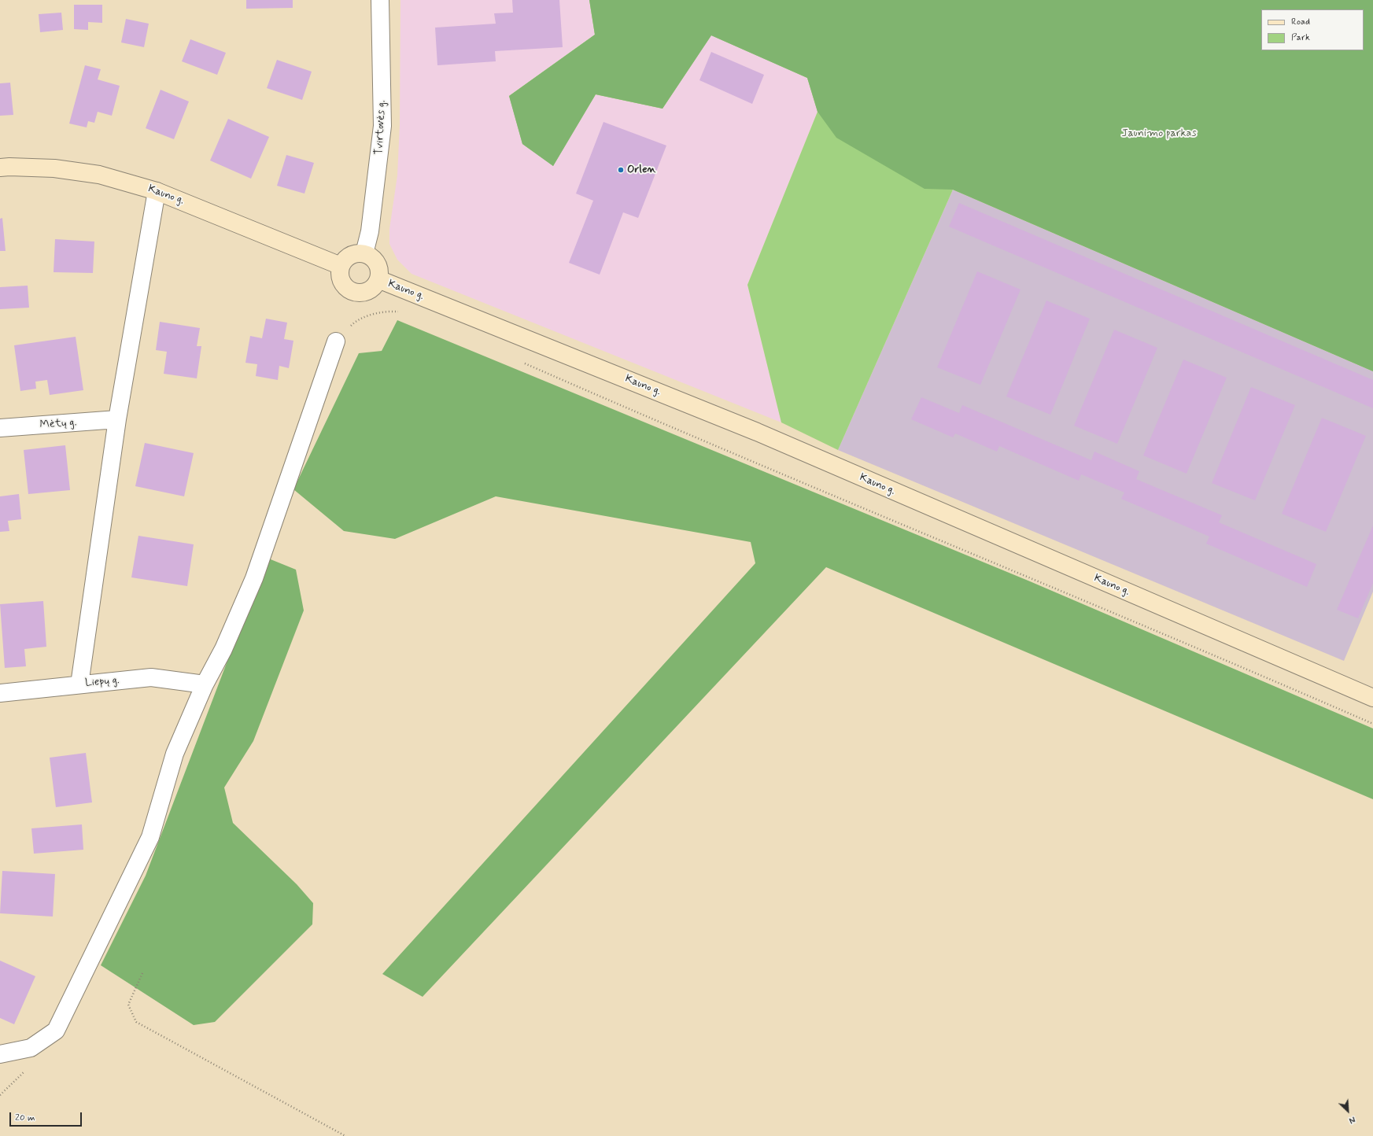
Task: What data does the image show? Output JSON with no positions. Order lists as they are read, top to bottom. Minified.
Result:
{"streets":{"street":["Tvirtovės g.","Kauno g.","Mėtų g.","Liepų g."]},"crossings":[["Tvirtovės g.","Kauno g."]],"parks":["Jaunimo parkas"],"places":["Orlen"],"legend":["Road","Park"],"scale_bar":"20 m","north":"bottom right"}
